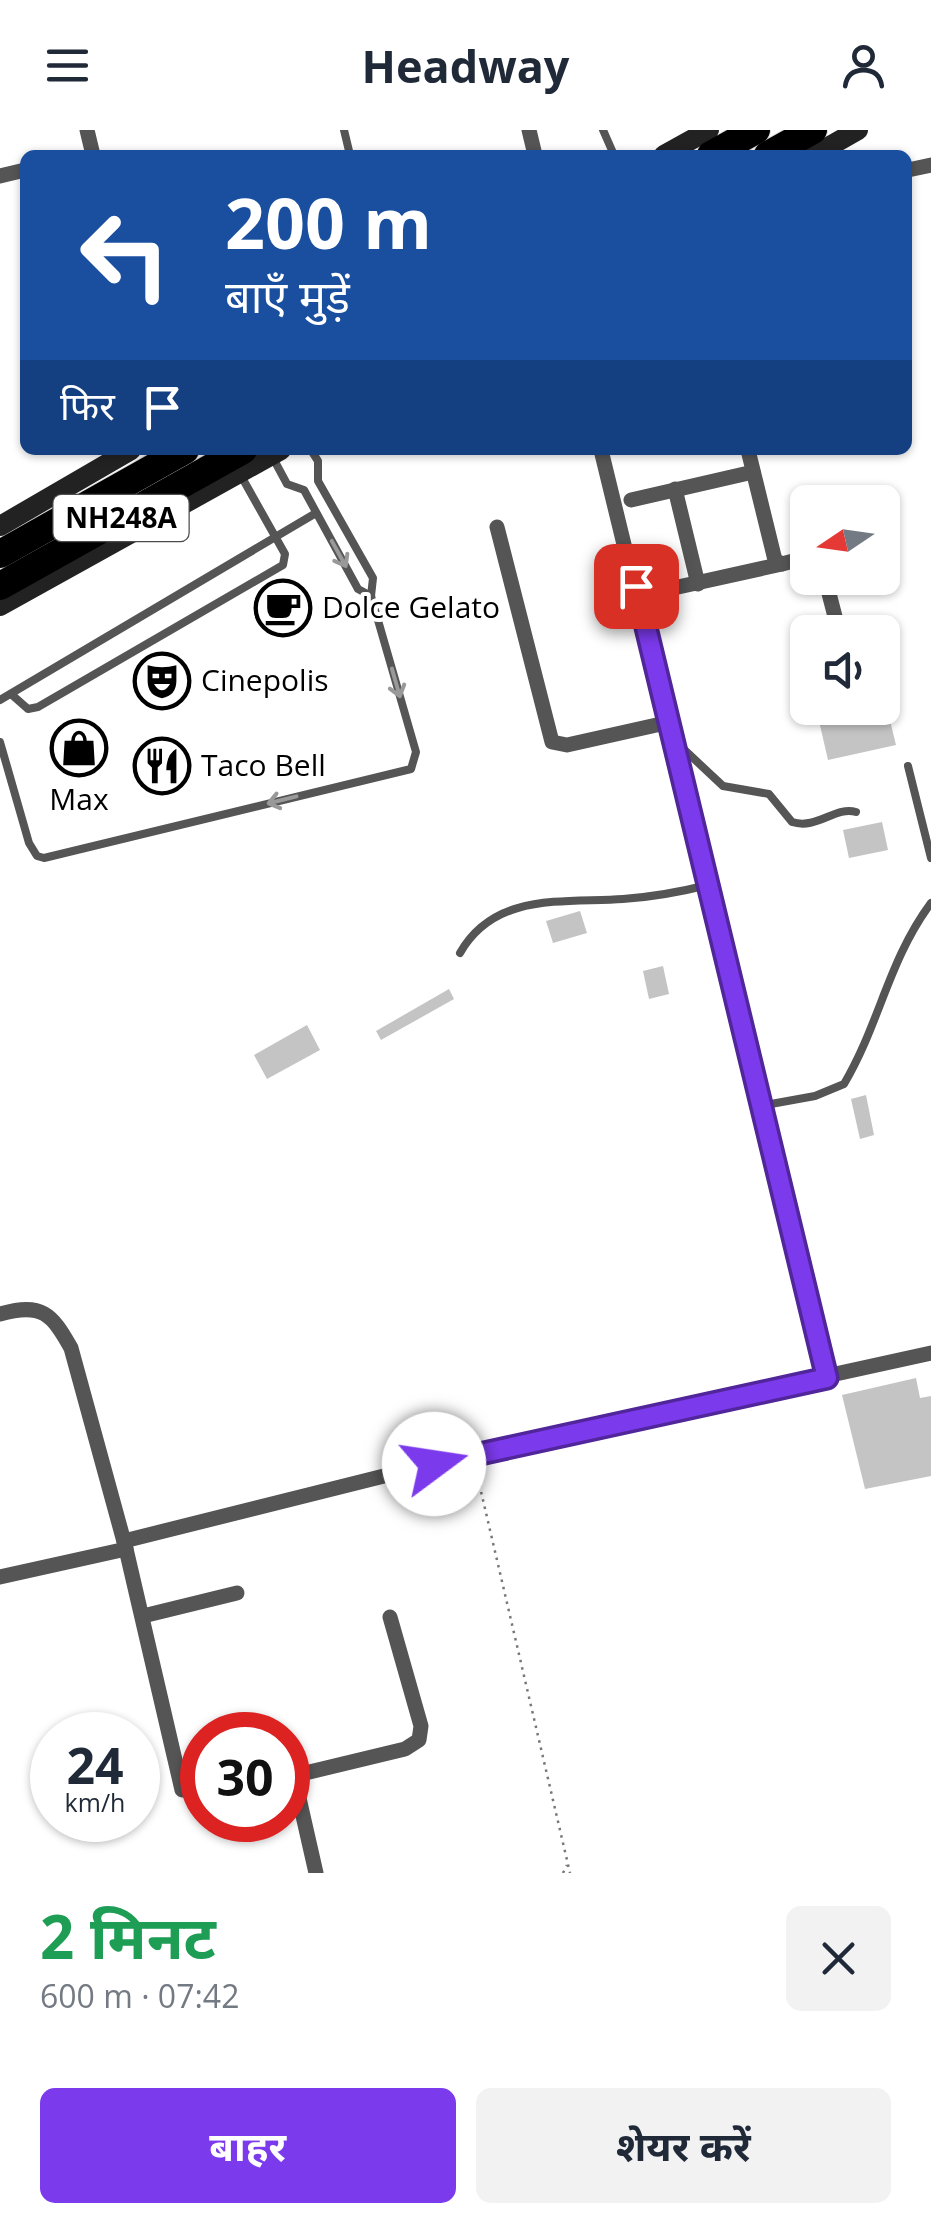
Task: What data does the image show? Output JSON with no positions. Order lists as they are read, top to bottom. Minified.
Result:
{"streets":{"highway":["NH248A"]},"places":{"cafe":["Dolce Gelato"],"theatre":["Cinepolis"],"shop":["Max"],"restaurant":["Taco Bell"]},"north":"left","page":{"header":"Headway","turn":["200 m","बाएँ मुड़ें"],"then":"फिर","speed":"24 km/h","limit":"30","heading":["2 मिनट","600 m · 07:42"],"buttons":["बाहर","शेयर करें"]}}
